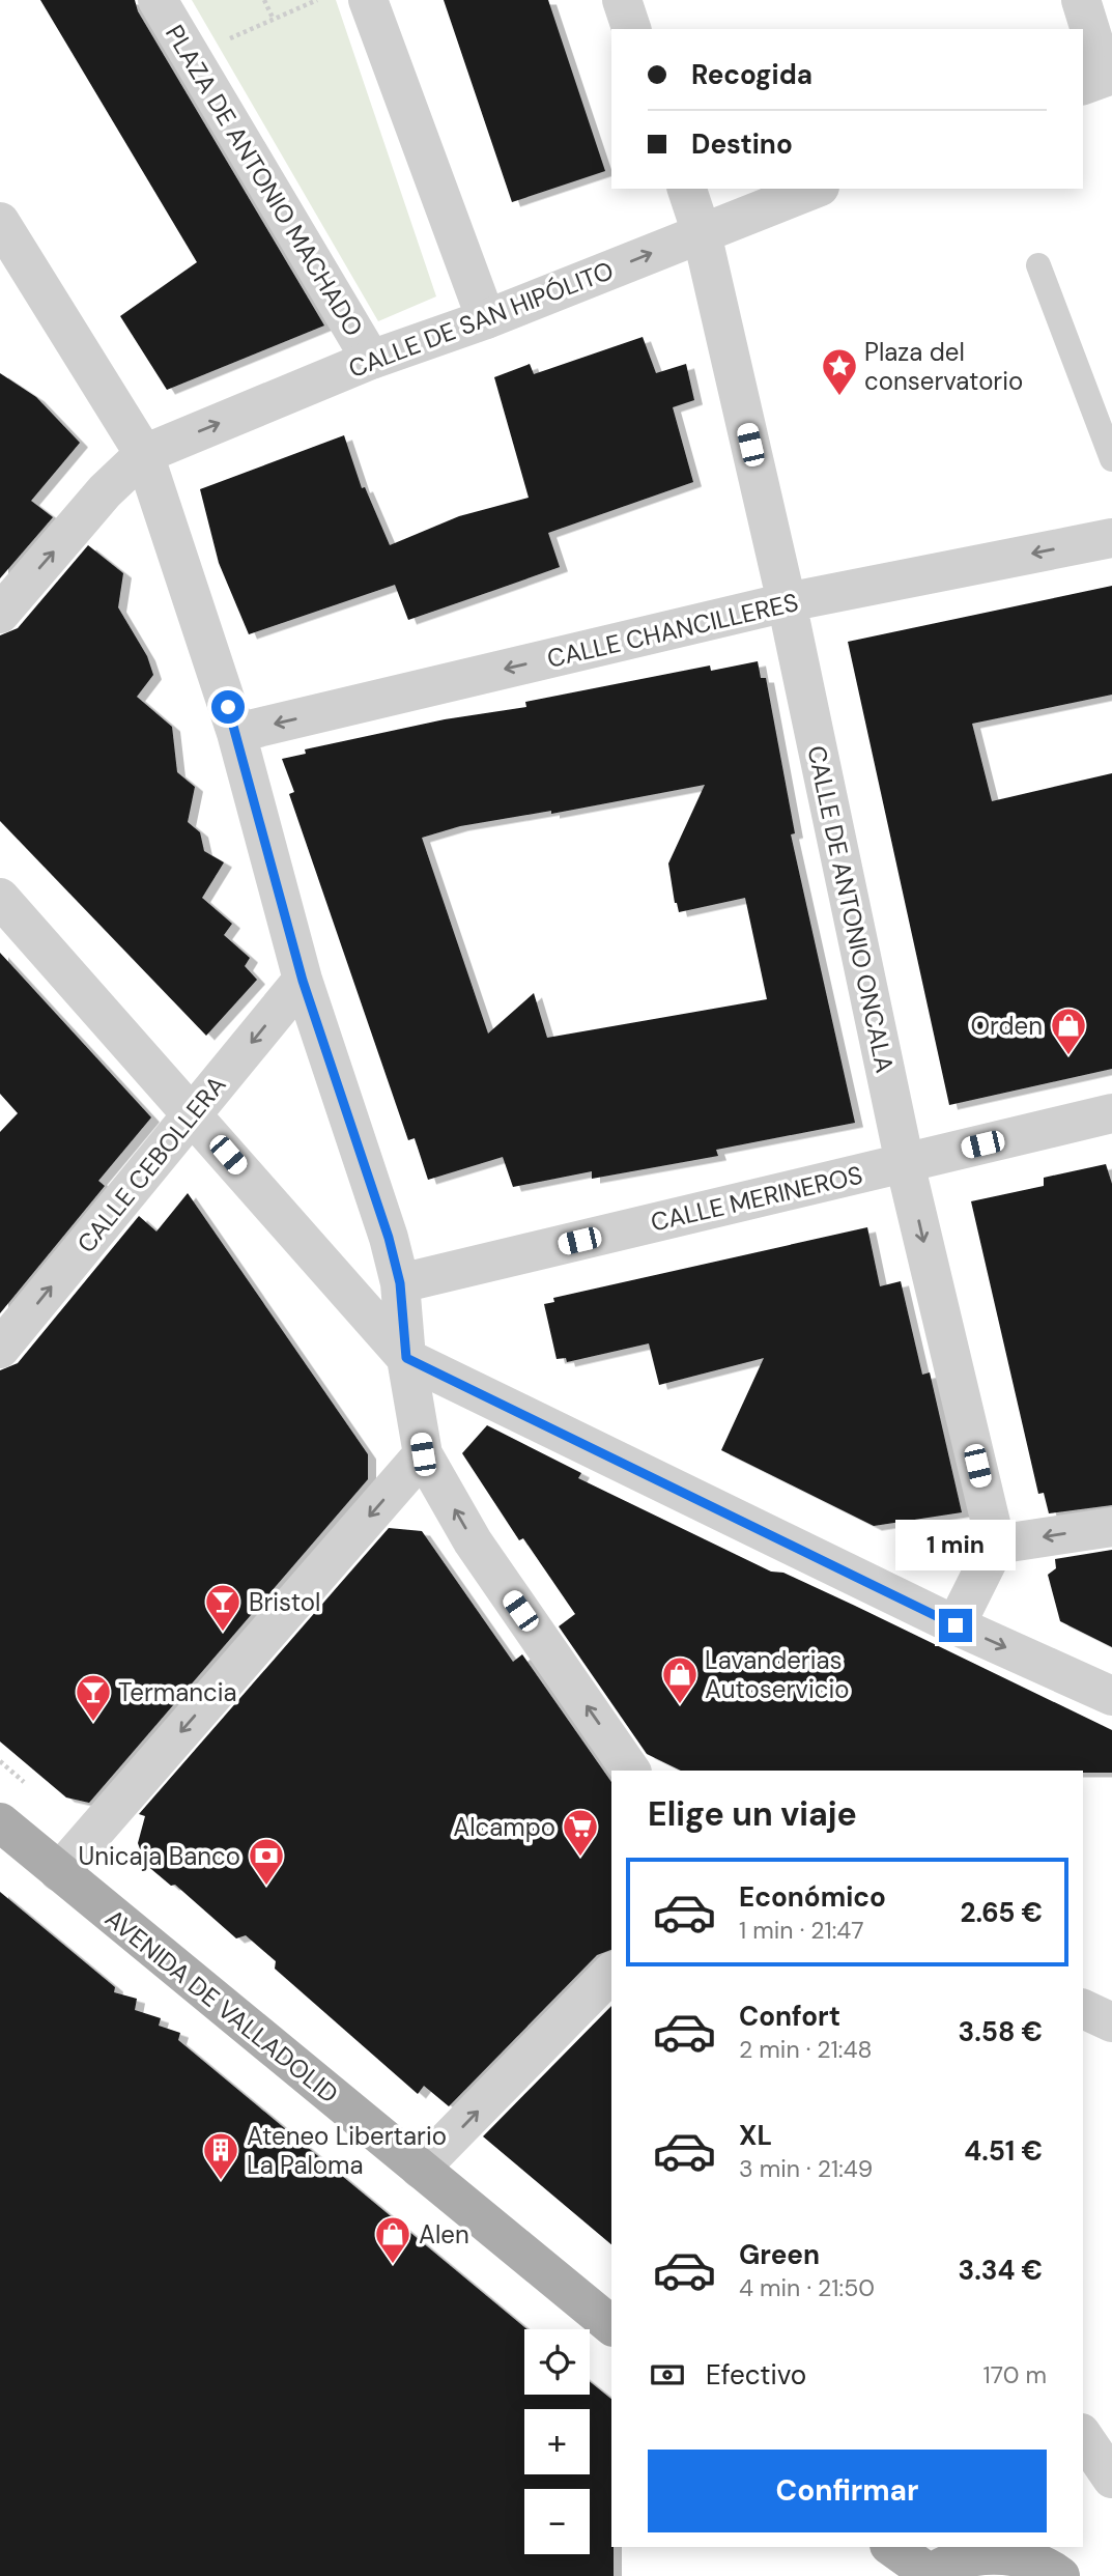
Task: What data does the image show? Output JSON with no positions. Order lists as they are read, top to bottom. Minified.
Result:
{"streets":{"main road":["AVENIDA DE VALLADOLID"],"street":["PLAZA DE ANTONIO MACHADO","CALLE DE SAN HIPÓLITO","CALLE CHANCILLERES","CALLE DE ANTONIO ONCALA","CALLE CEBOLLERA","CALLE MERINEROS"]},"crossings":[["PLAZA DE ANTONIO MACHADO","CALLE DE SAN HIPÓLITO"],["CALLE DE SAN HIPÓLITO","CALLE DE ANTONIO ONCALA"],["CALLE CHANCILLERES","CALLE DE ANTONIO ONCALA"],["CALLE DE ANTONIO ONCALA","CALLE MERINEROS"]],"one_way":["CALLE DE SAN HIPÓLITO","CALLE CHANCILLERES"],"places":{"place":["Plaza del conservatorio"],"shop":["Orden","Lavanderias Autoservicio","Alen"],"bar":["Bristol","Termancia"],"supermarket":["Alcampo"],"bank":["Unicaja Banco"],"building":["Ateneo Libertario La Paloma"]},"page":{"banner":["Recogida","Destino"],"bubble":"1 min","heading":"Elige un viaje","list":[{"name":"Económico","note":"1 min · 21:47","value":"2.65 €"},{"name":"Confort","note":"2 min · 21:48","value":"3.58 €"},{"name":"XL","note":"3 min · 21:49","value":"4.51 €"},{"name":"Green","note":"4 min · 21:50","value":"3.34 €"}],"map_buttons":["+","−"],"pay":["Efectivo","170 m"],"buttons":"Confirmar"}}
